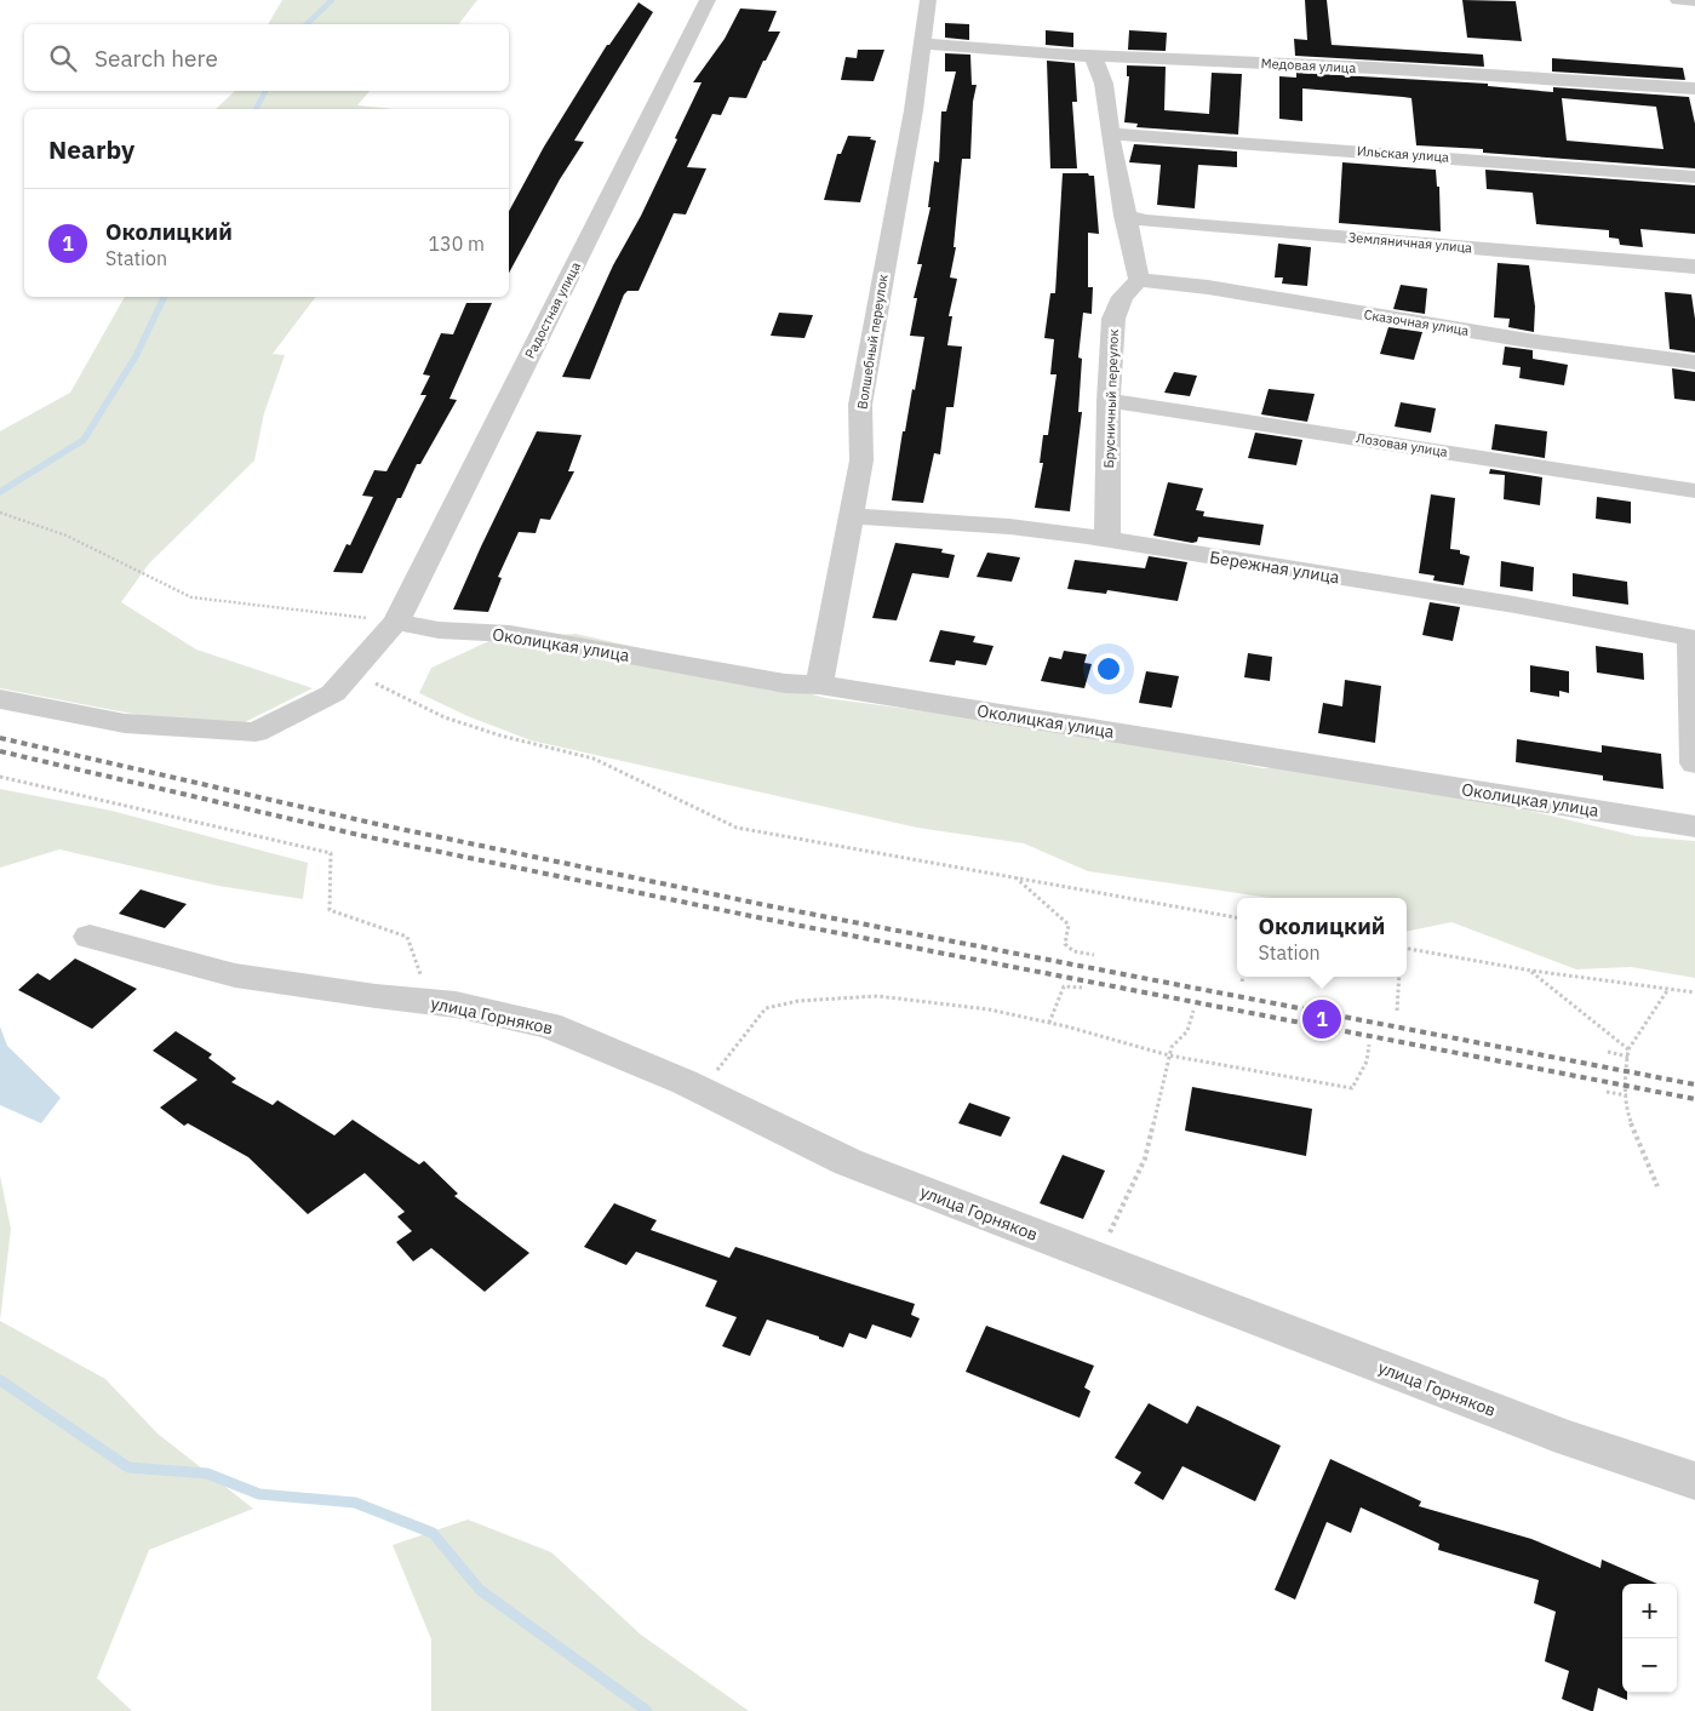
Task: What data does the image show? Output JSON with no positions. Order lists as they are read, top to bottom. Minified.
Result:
{"streets":{"street":["Медовая улица","Ильская улица","Земляничная улица","Радостная улица","Сказочная улица","Волшебный переулок","Брусничный переулок","Лозовая улица","Бережная улица","Околицкая улица","улица Горняков"]},"crossings":[["Медовая улица","Волшебный переулок"],["Радостная улица","Околицкая улица"],["Сказочная улица","Брусничный переулок"],["Волшебный переулок","Бережная улица"],["Волшебный переулок","Околицкая улица"],["Брусничный переулок","Лозовая улица"],["Брусничный переулок","Бережная улица"]],"page":{"search":"Search here","heading":"Nearby","list":[{"mark":"1","name":"Околицкий","note":"Station","value":"130 m"}],"popup":["Околицкий","Station"],"pins":"1","map_buttons":["+","−"]}}
